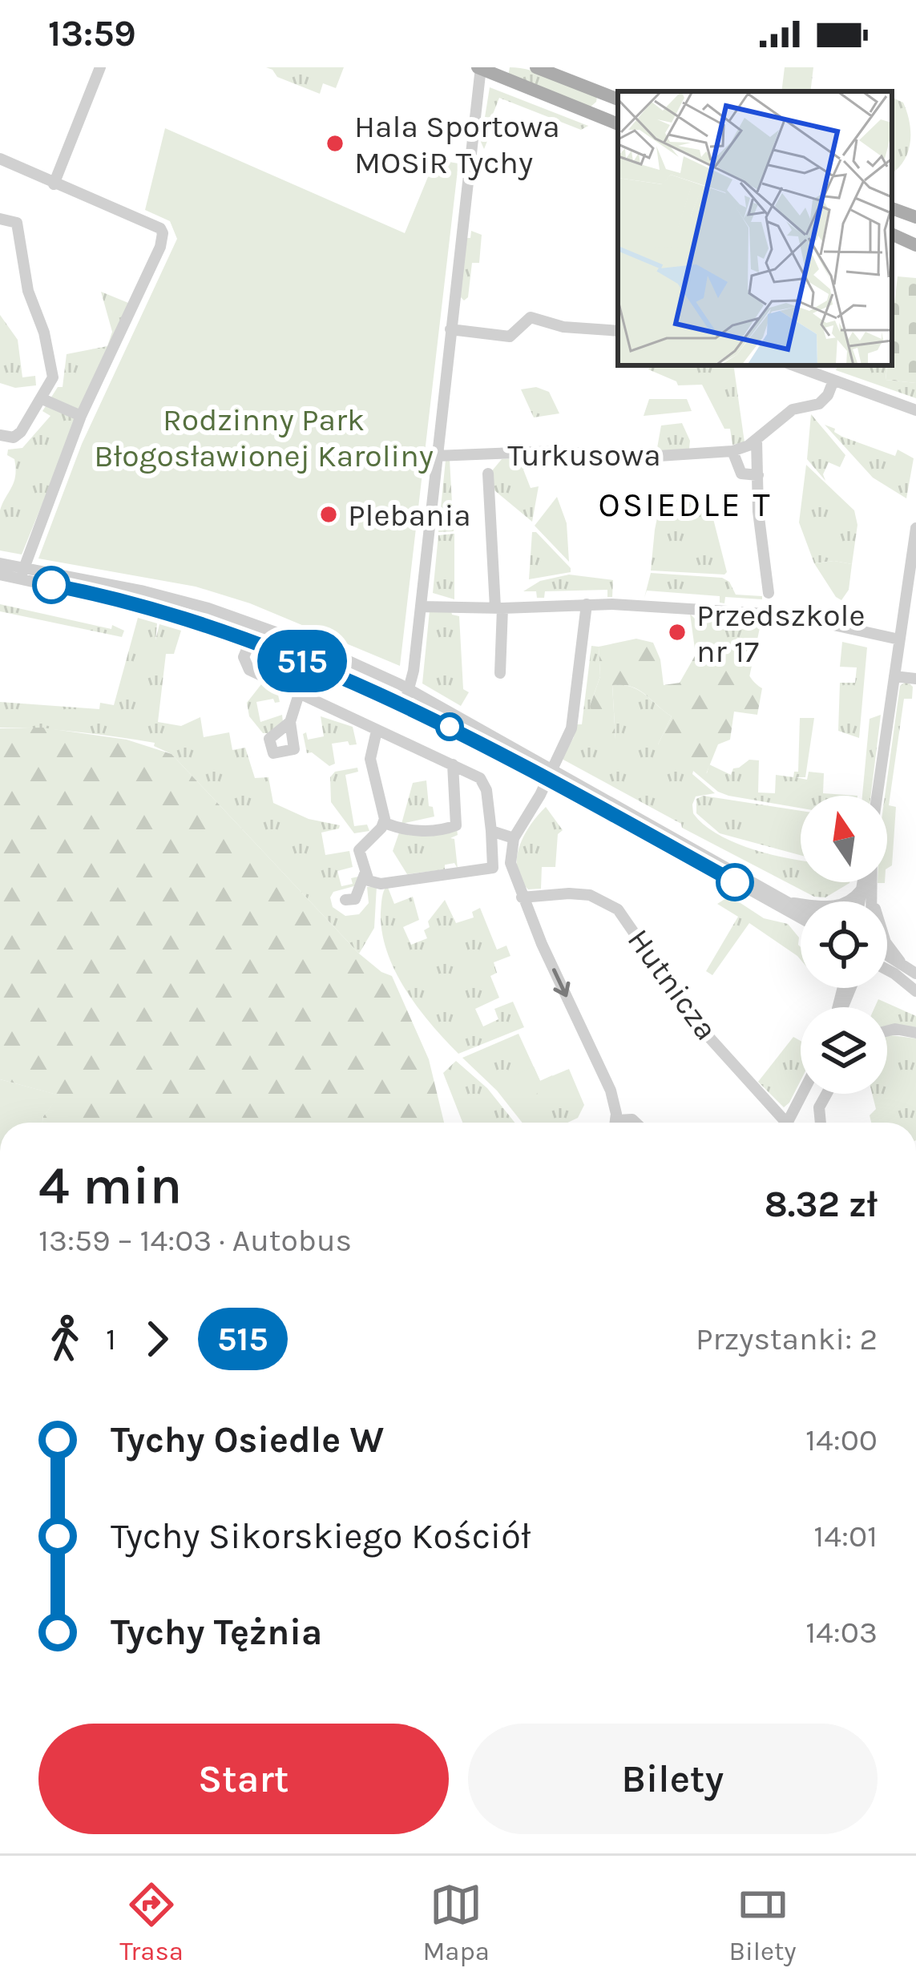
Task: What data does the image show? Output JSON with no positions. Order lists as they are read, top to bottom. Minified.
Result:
{"streets":{"street":["Turkusowa","Hutnicza"]},"districts":["OSIEDLE T"],"parks":["Rodzinny Park Błogosławionej Karoliny"],"places":["Hala Sportowa MOSiR Tychy","Plebania","Przedszkole nr 17"],"lines":["bus line 515"],"north":"top","page":{"status":"13:59","on_map":"515","heading":["4 min","13:59 – 14:03 · Autobus","8.32 zł"],"legs":["1","515","Przystanki: 2"],"list":[{"name":"Tychy Osiedle W","value":"14:00"},{"name":"Tychy Sikorskiego Kościół","value":"14:01"},{"name":"Tychy Tężnia","value":"14:03"}],"buttons":["Start","Bilety"],"tabs":["Trasa","Mapa","Bilety"]}}
